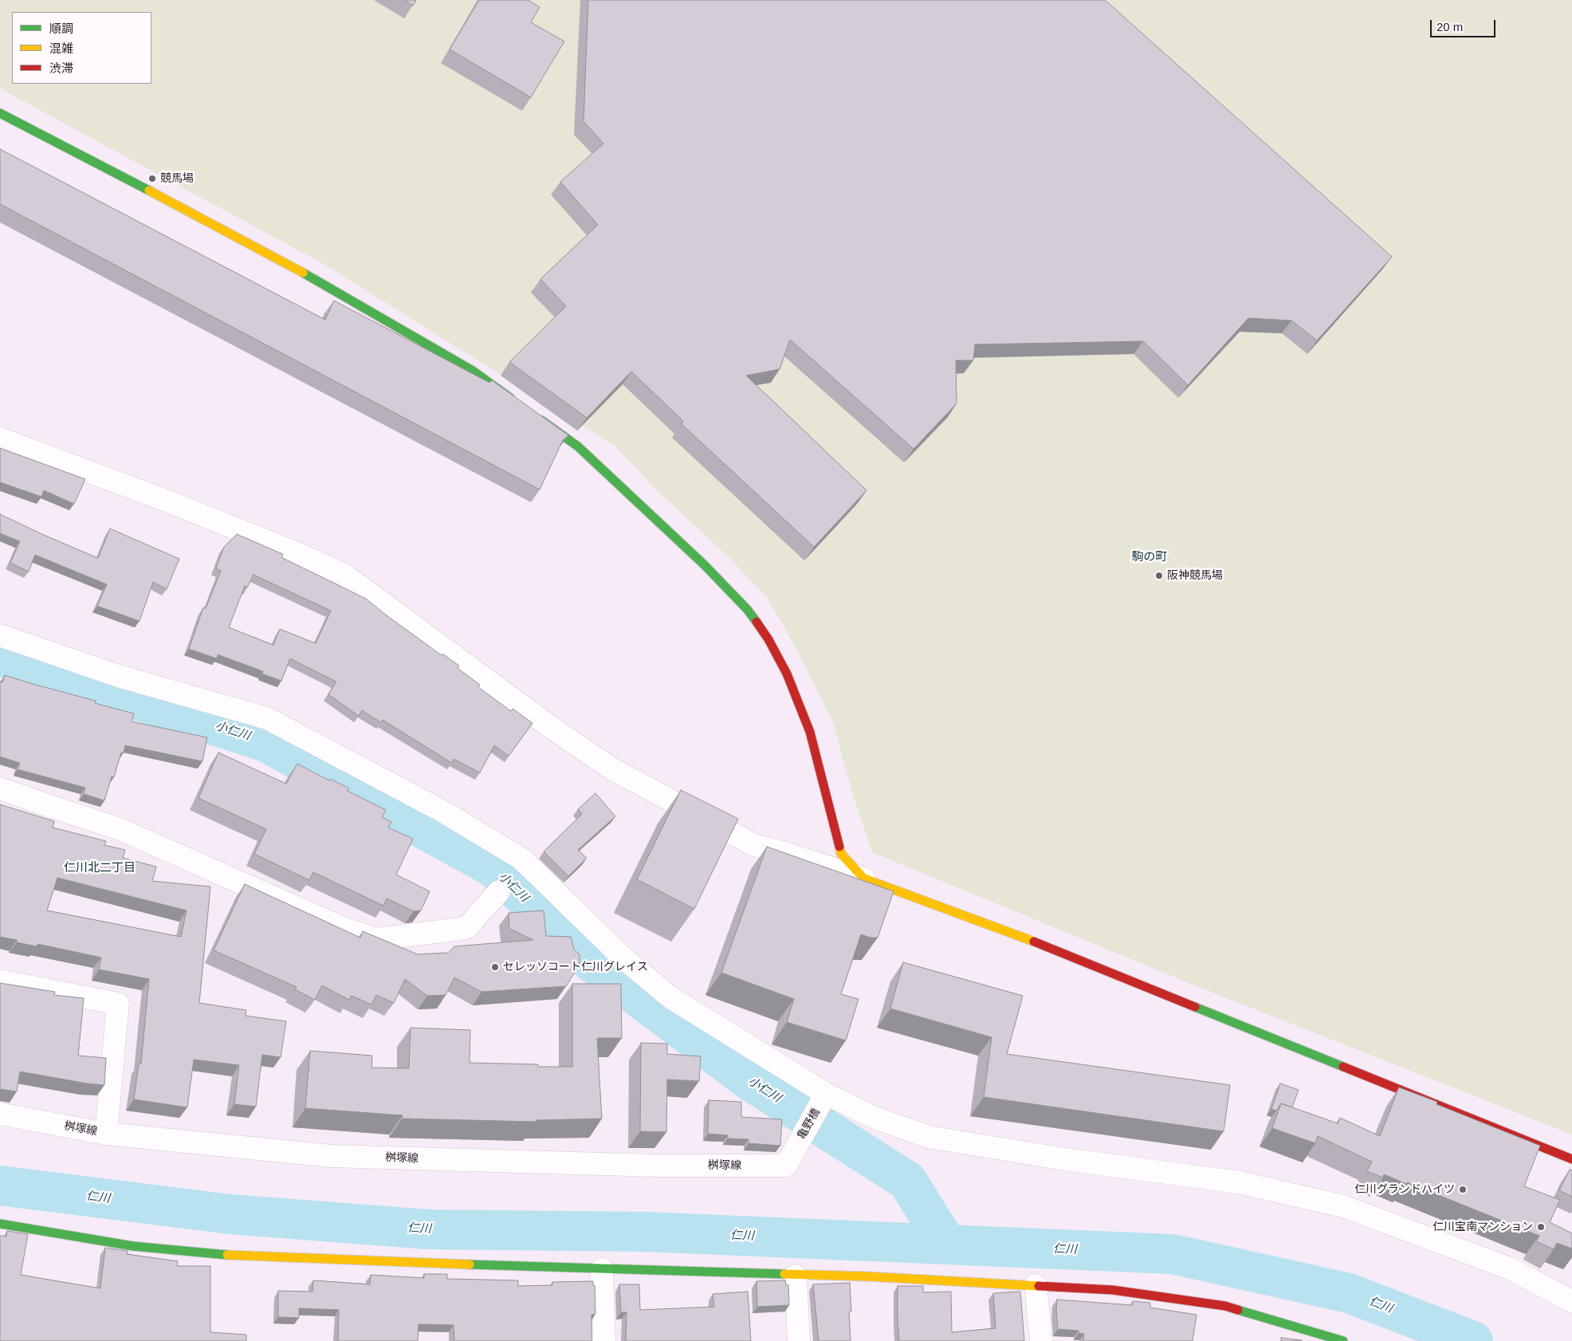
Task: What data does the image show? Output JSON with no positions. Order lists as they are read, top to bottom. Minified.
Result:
{"streets":{"street":["亀野橋","桝塚線"]},"crossings":[["亀野橋","桝塚線"]],"districts":["駒の町","仁川北二丁目"],"water":["小仁川","仁川"],"places":["競馬場","阪神競馬場","セレッソコート仁川グレイス","仁川グランドハイツ","仁川宝南マンション"],"legend":["順調","混雑","渋滞"],"scale_bar":"20 m"}
